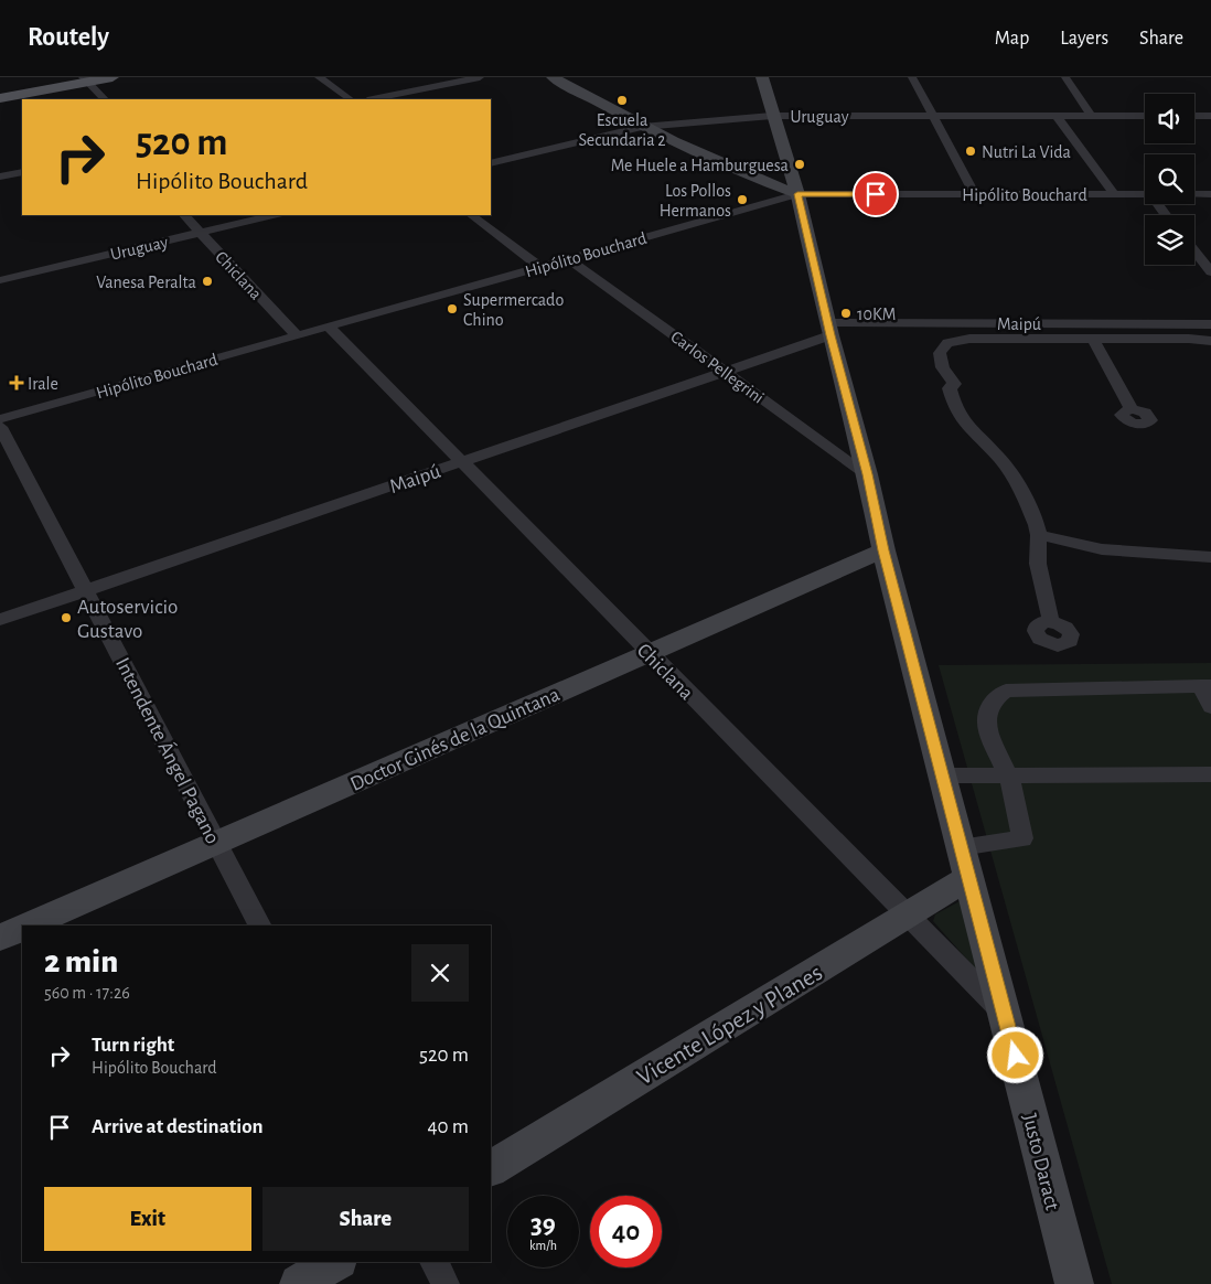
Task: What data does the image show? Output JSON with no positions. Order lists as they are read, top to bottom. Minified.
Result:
{"streets":{"street":["Uruguay","Hipólito Bouchard","Chiclana","Maipú","Carlos Pellegrini","Doctor Ginés de la Quintana","Intendente Ángel Pagano","Vicente López y Planes","Justo Daract"]},"crossings":[["Uruguay","Chiclana"],["Uruguay","Justo Daract"],["Hipólito Bouchard","Chiclana"],["Hipólito Bouchard","Carlos Pellegrini"],["Hipólito Bouchard","Justo Daract"],["Chiclana","Maipú"],["Chiclana","Doctor Ginés de la Quintana"],["Chiclana","Vicente López y Planes"],["Chiclana","Justo Daract"],["Maipú","Carlos Pellegrini"],["Maipú","Intendente Ángel Pagano"],["Maipú","Justo Daract"],["Carlos Pellegrini","Justo Daract"],["Doctor Ginés de la Quintana","Intendente Ángel Pagano"],["Doctor Ginés de la Quintana","Justo Daract"],["Vicente López y Planes","Justo Daract"]],"places":{"other":["Escuela Secundaria 2","Nutri La Vida","Me Huele a Hamburguesa","Los Pollos Hermanos","Vanesa Peralta","Supermercado Chino","10KM","Autoservicio Gustavo"],"health":["Irale"]},"page":{"header":"Routely","nav":["Map","Layers","Share"],"turn":["520 m","Hipólito Bouchard"],"heading":["2 min","560 m · 17:26"],"list":[{"name":"Turn right","note":"Hipólito Bouchard","value":"520 m"},{"name":"Arrive at destination","value":"40 m"}],"buttons":["Exit","Share"],"speed":"39 km/h","limit":"40"}}
